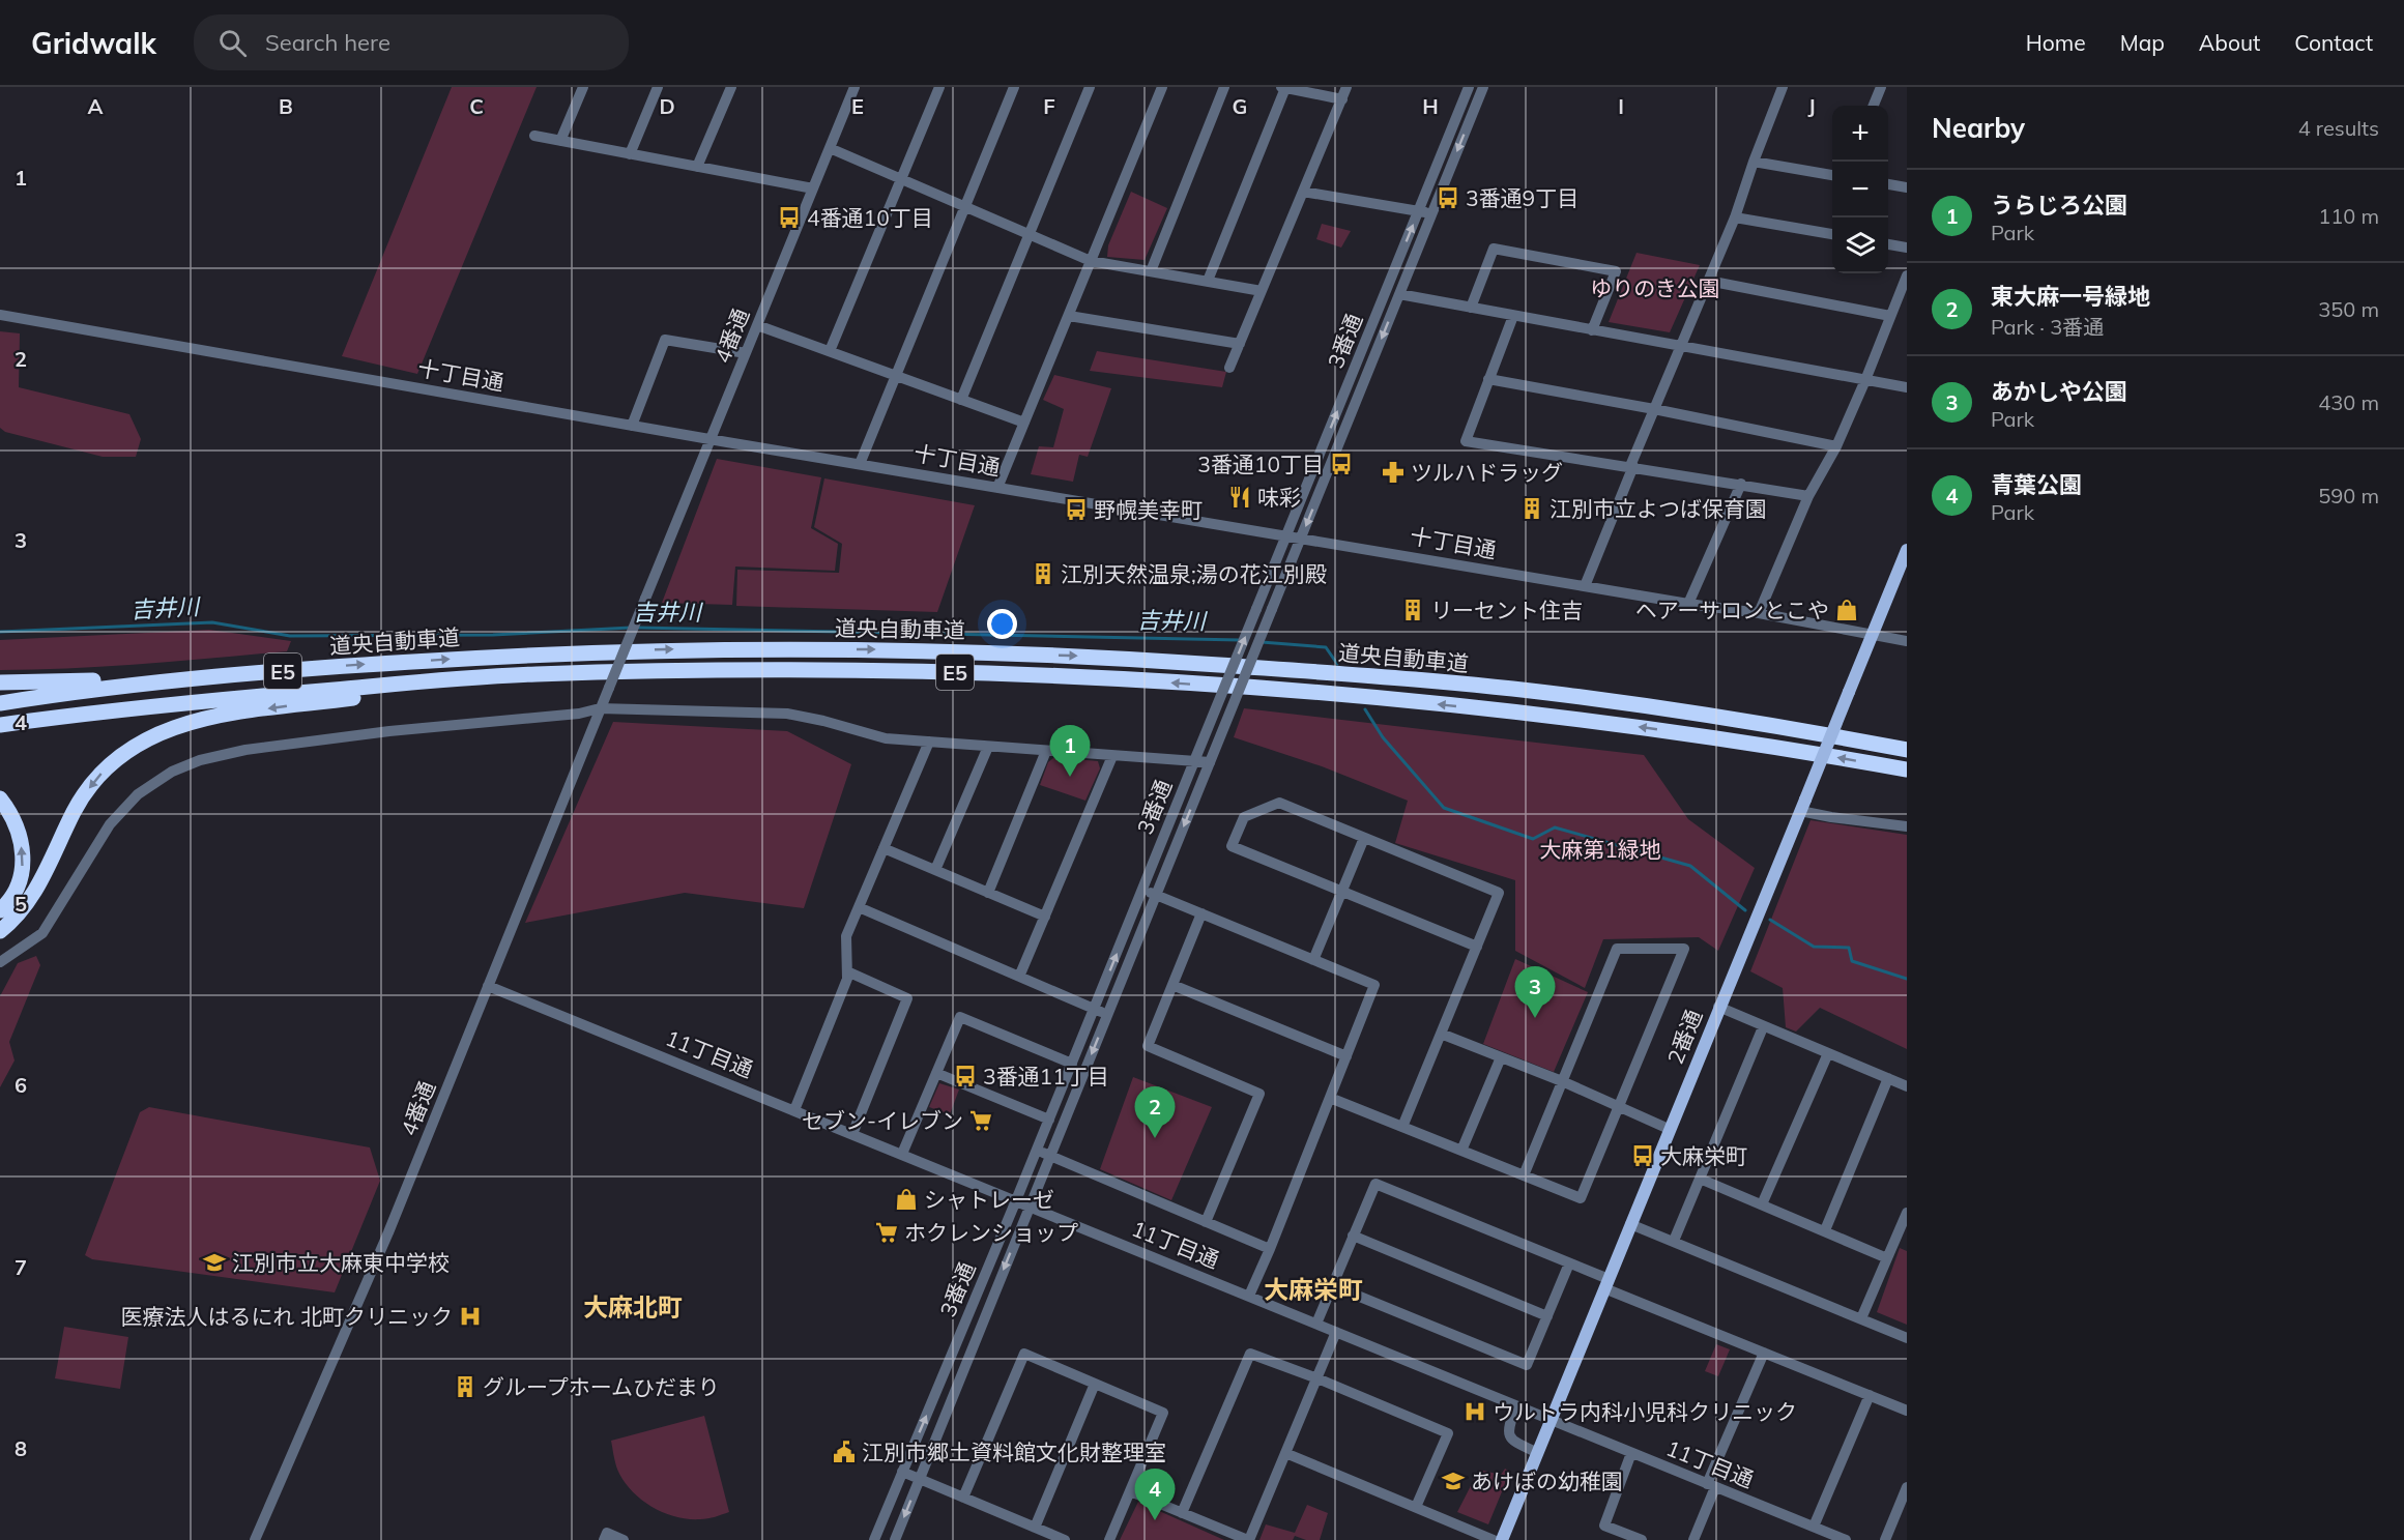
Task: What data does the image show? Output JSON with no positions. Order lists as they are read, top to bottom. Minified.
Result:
{"streets":{"highway":["道央自動車道","E5"],"main road":["2番通"],"street":["4番通","3番通","十丁目通","11丁目通"]},"crossings":[["4番通","十丁目通"],["4番通","11丁目通"],["3番通","十丁目通"],["3番通","11丁目通"],["十丁目通","2番通"],["2番通","11丁目通"]],"districts":["大麻栄町","大麻北町"],"water":["吉井川"],"parks":["ゆりのき公園","大麻第1緑地"],"places":{"bus stop":["3番通9丁目","4番通10丁目","3番通10丁目","野幌美幸町","3番通11丁目","大麻栄町"],"pharmacy":["ツルハドラッグ"],"restaurant":["味彩"],"building":["江別市立よつば保育園","江別天然温泉;湯の花江別殿","リーセント住吉","グループホームひだまり"],"shop":["ヘアーサロンとこや","シャトレーゼ"],"supermarket":["セブン-イレブン","ホクレンショップ"],"school or university":["江別市立大麻東中学校","あけぼの幼稚園"],"hospital":["医療法人はるにれ 北町クリニック","ウルトラ内科小児科クリニック"],"public building":["江別市郷土資料館文化財整理室"]},"page":{"header":"Gridwalk","search":"Search here","nav":["Home","Map","About","Contact"],"heading":["Nearby","4 results"],"map_buttons":["+","−"],"list":[{"mark":"1","name":"うらじろ公園","note":"Park","value":"110 m"},{"mark":"2","name":"東大麻一号緑地","note":"Park · 3番通","value":"350 m"},{"mark":"3","name":"あかしや公園","note":"Park","value":"430 m"},{"mark":"4","name":"青葉公園","note":"Park","value":"590 m"}],"pins":["1","3","2","4"]},"grid":{"columns":["A","B","C","D","E","F","G","H","I","J"],"rows":["1","2","3","4","5","6","7","8"]}}
